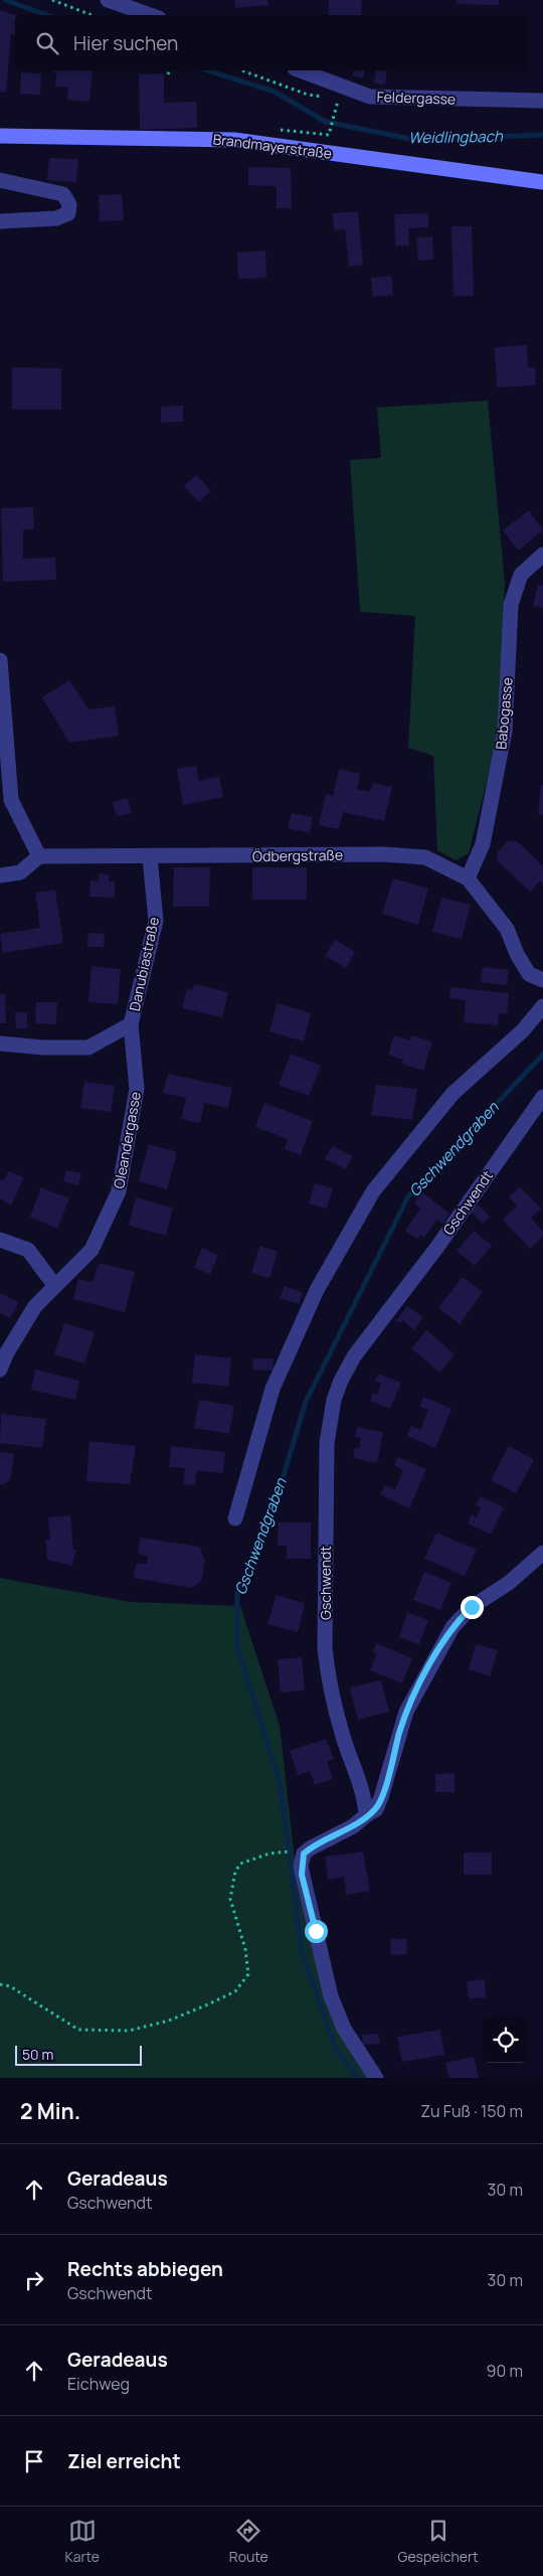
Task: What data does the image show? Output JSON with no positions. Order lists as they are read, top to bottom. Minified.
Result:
{"streets":{"main road":["Brandmayerstraße"],"street":["Feldergasse","Babogasse","Ödbergstraße","Danubiastraße","Oleandergasse","Gschwendt"]},"crossings":[["Babogasse","Ödbergstraße"],["Ödbergstraße","Danubiastraße"],["Danubiastraße","Oleandergasse"]],"water":["Weidlingbach","Gschwendgraben"],"scale_bar":"50 m","page":{"search":"Hier suchen","scale":"50 m","heading":["2 Min.","Zu Fuß · 150 m"],"list":[["Geradeaus","Gschwendt","30 m"],["Rechts abbiegen","Gschwendt","30 m"],["Geradeaus","Eichweg","90 m"],"Ziel erreicht"],"nav":["Karte","Route","Gespeichert"]}}
